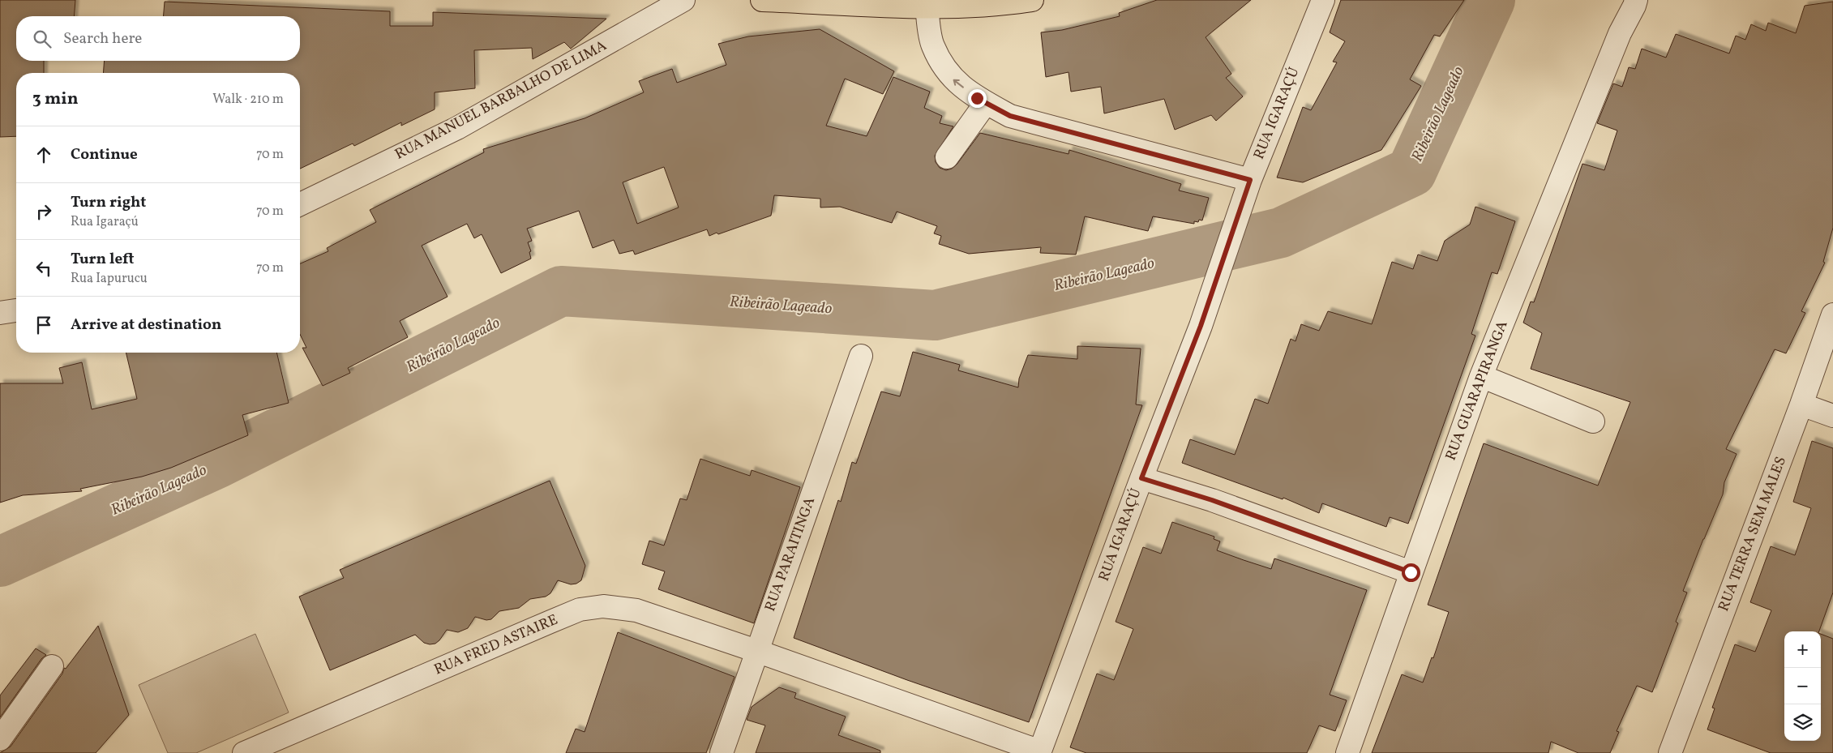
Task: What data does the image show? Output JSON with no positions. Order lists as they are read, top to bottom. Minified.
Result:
{"streets":{"street":["RUA MANUEL BARBALHO DE LIMA","RUA IGARAÇÚ","RUA GUARAPIRANGA","RUA TERRA SEM MALES","RUA PARAITINGA","RUA FRED ASTAIRE"]},"crossings":[["RUA IGARAÇÚ","RUA FRED ASTAIRE"],["RUA PARAITINGA","RUA FRED ASTAIRE"]],"water":["Ribeirão Lageado"],"page":{"search":"Search here","heading":["3 min","Walk · 210 m"],"list":[["Continue","70 m"],["Turn right","Rua Igaraçú","70 m"],["Turn left","Rua Iapurucu","70 m"],"Arrive at destination"],"map_buttons":["+","−"]}}
